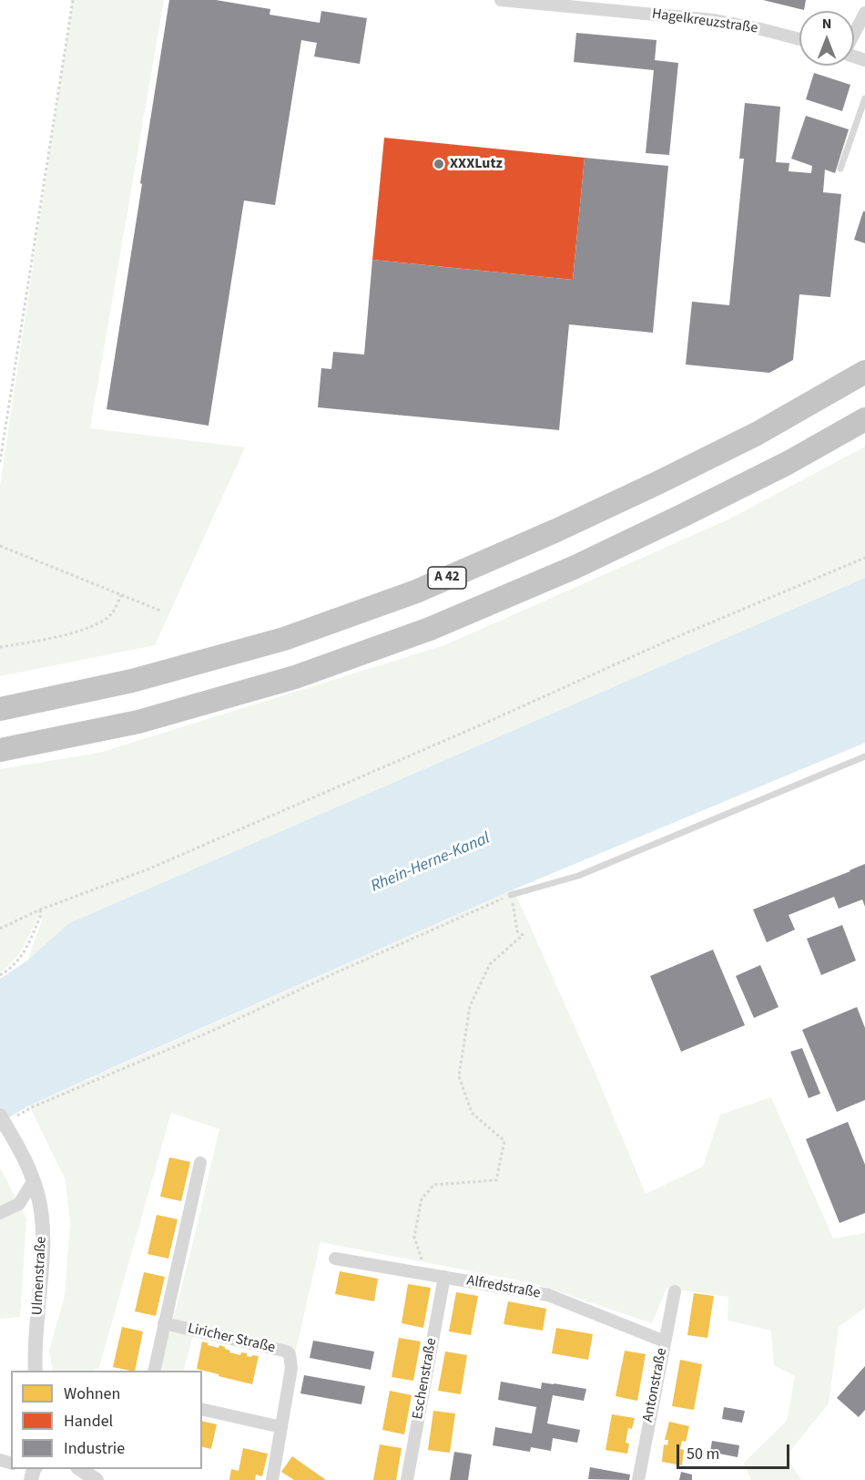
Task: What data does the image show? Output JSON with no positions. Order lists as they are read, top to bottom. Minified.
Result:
{"streets":{"highway":["A 42"],"street":["Hagelkreuzstraße","Ulmenstraße","Alfredstraße","Liricher Straße","Eschenstraße","Antonstraße"]},"crossings":[["Alfredstraße","Eschenstraße"],["Alfredstraße","Antonstraße"]],"water":["Rhein-Herne-Kanal"],"places":["XXXLutz"],"legend":["Wohnen","Handel","Industrie"],"scale_bar":"50 m","north":"top"}
